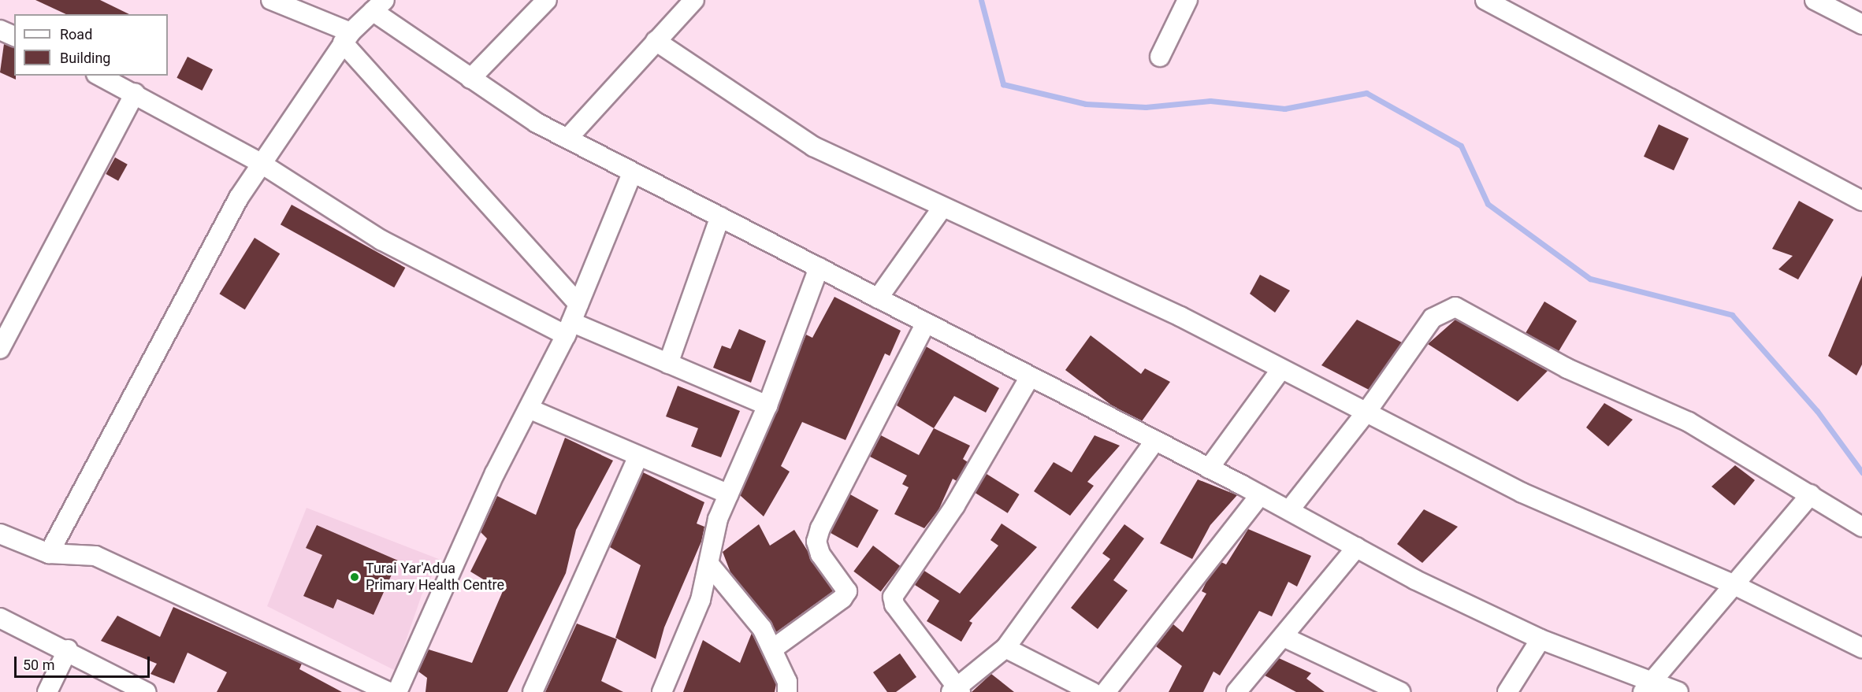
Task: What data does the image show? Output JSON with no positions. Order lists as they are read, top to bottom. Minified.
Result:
{"places":["Turai Yar'Adua Primary Health Centre"],"legend":["Road","Building"],"scale_bar":"50 m"}
